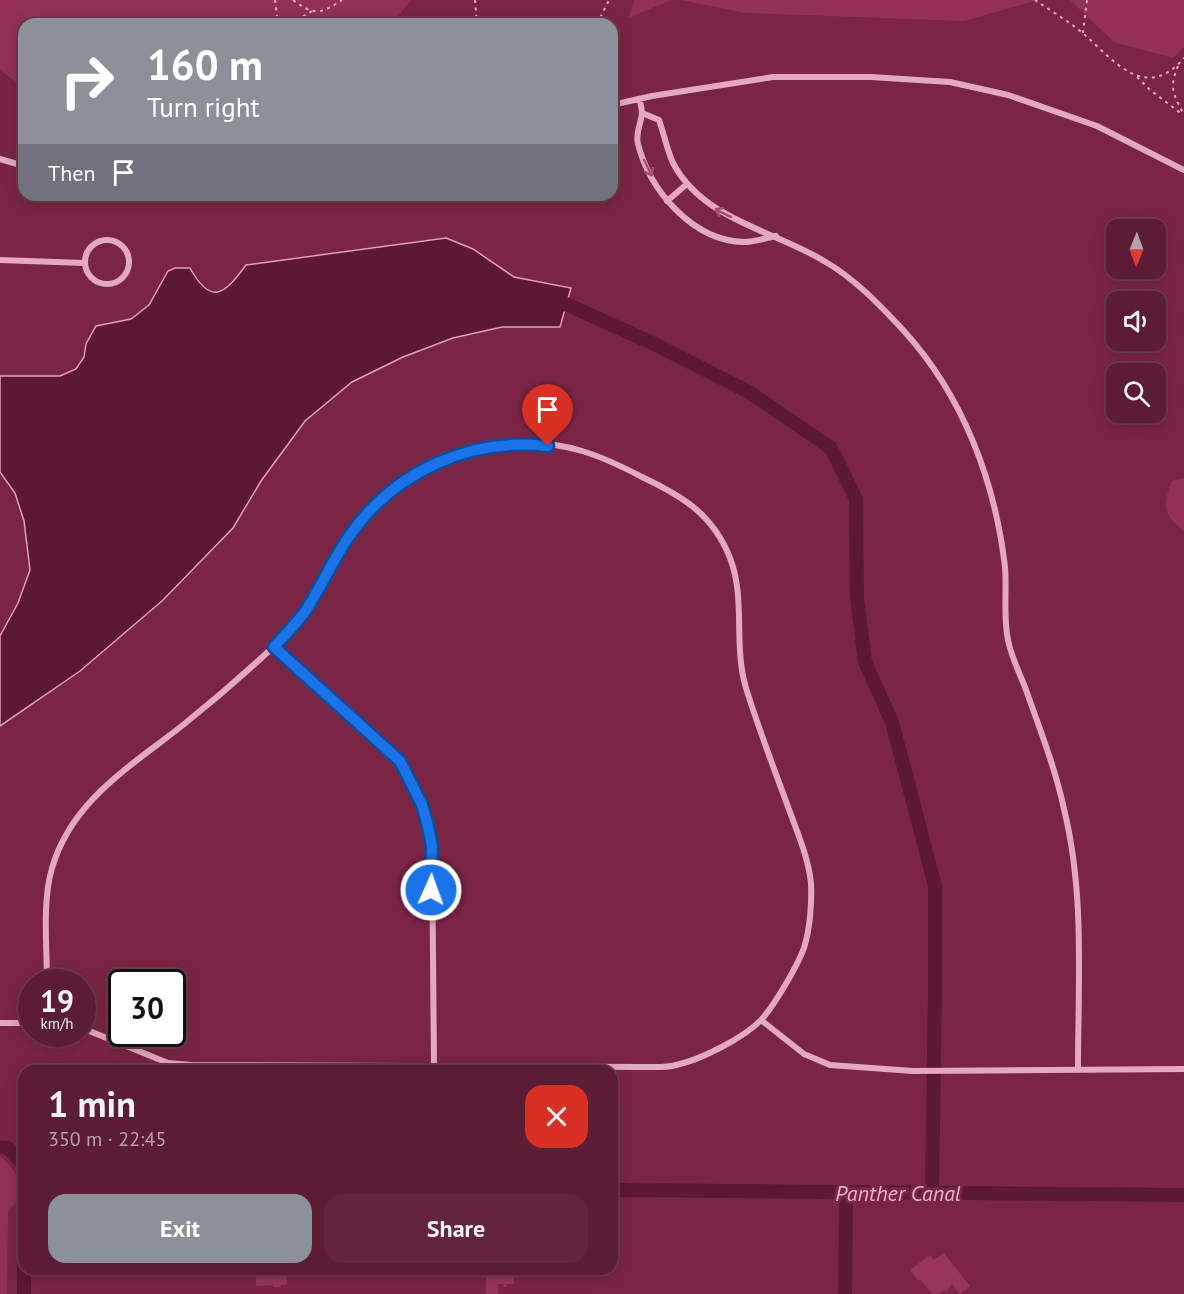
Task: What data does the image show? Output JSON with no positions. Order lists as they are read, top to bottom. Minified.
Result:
{"water":["Panther Canal"],"north":"bottom","page":{"turn":["160 m","Turn right"],"then":"Then","speed":"19 km/h","limit":"30","heading":["1 min","350 m · 22:45"],"buttons":["Exit","Share"]}}
